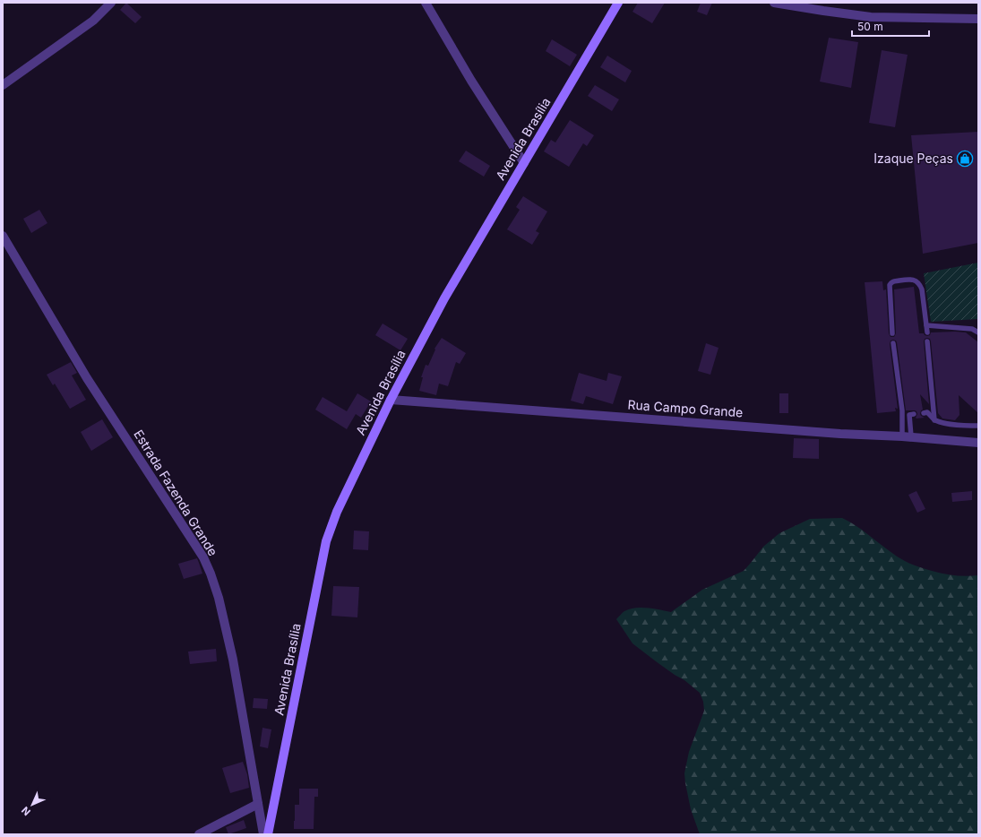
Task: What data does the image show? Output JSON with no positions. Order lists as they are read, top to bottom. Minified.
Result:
{"streets":{"main road":["Avenida Brasília"],"street":["Rua Campo Grande","Estrada Fazenda Grande"]},"crossings":[["Avenida Brasília","Rua Campo Grande"]],"places":{"shop":["Izaque Peças"]},"scale_bar":"50 m","north":"bottom left"}
